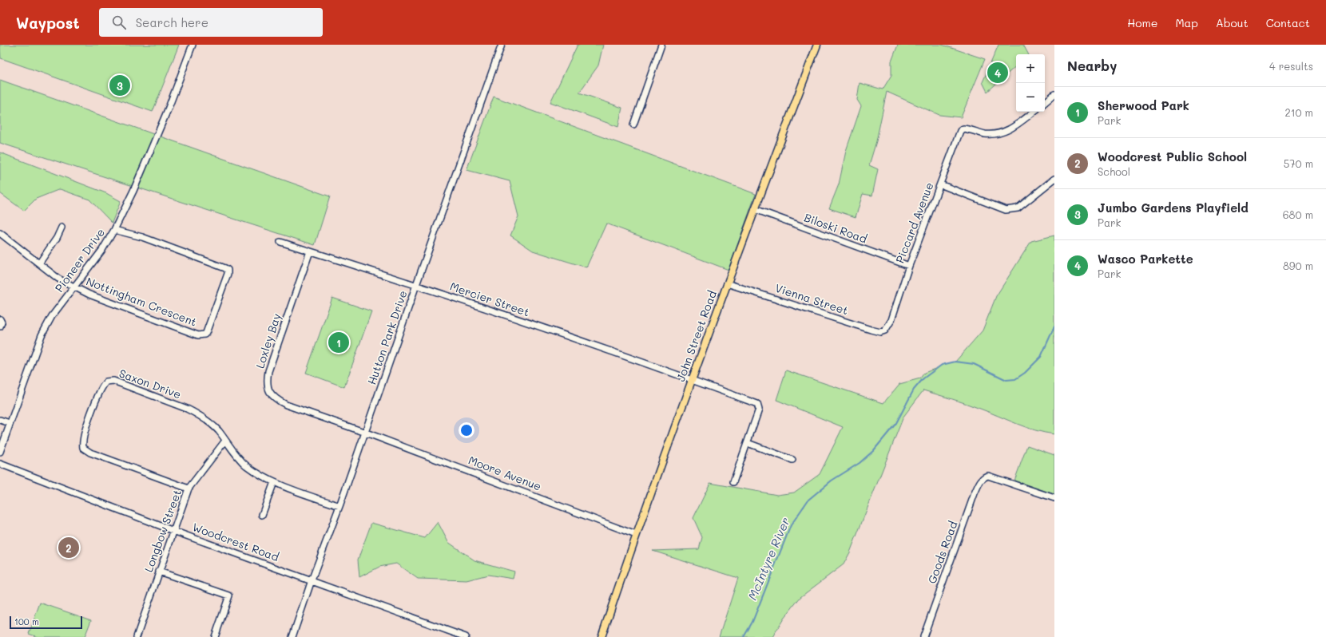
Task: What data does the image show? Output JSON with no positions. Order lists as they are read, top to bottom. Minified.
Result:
{"streets":{"main road":["John Street Road"],"street":["Piccard Avenue","Biloski Road","Pioneer Drive","Mercier Street","Vienna Street","Nottingham Crescent","Hutton Park Drive","Loxley Bay","Saxon Drive","Moore Avenue","Longbow Street","Woodcrest Road","Goods Road"]},"crossings":[["Piccard Avenue","Biloski Road"],["Piccard Avenue","Vienna Street"],["Biloski Road","John Street Road"],["Pioneer Drive","Nottingham Crescent"],["Mercier Street","John Street Road"],["Mercier Street","Hutton Park Drive"],["Mercier Street","Loxley Bay"],["Vienna Street","John Street Road"],["John Street Road","Moore Avenue"],["Hutton Park Drive","Loxley Bay"],["Hutton Park Drive","Saxon Drive"],["Hutton Park Drive","Moore Avenue"],["Hutton Park Drive","Woodcrest Road"],["Loxley Bay","Moore Avenue"],["Saxon Drive","Longbow Street"],["Longbow Street","Woodcrest Road"]],"water":["McIntyre River"],"scale_bar":"100 m","page":{"header":"Waypost","search":"Search here","nav":["Home","Map","About","Contact"],"heading":["Nearby","4 results"],"map_buttons":["+","−"],"pins":["4","3","1","2"],"list":[{"mark":"1","name":"Sherwood Park","note":"Park","value":"210 m"},{"mark":"2","name":"Woodcrest Public School","note":"School","value":"570 m"},{"mark":"3","name":"Jumbo Gardens Playfield","note":"Park","value":"680 m"},{"mark":"4","name":"Wasco Parkette","note":"Park","value":"890 m"}],"scale":"100 m"}}
